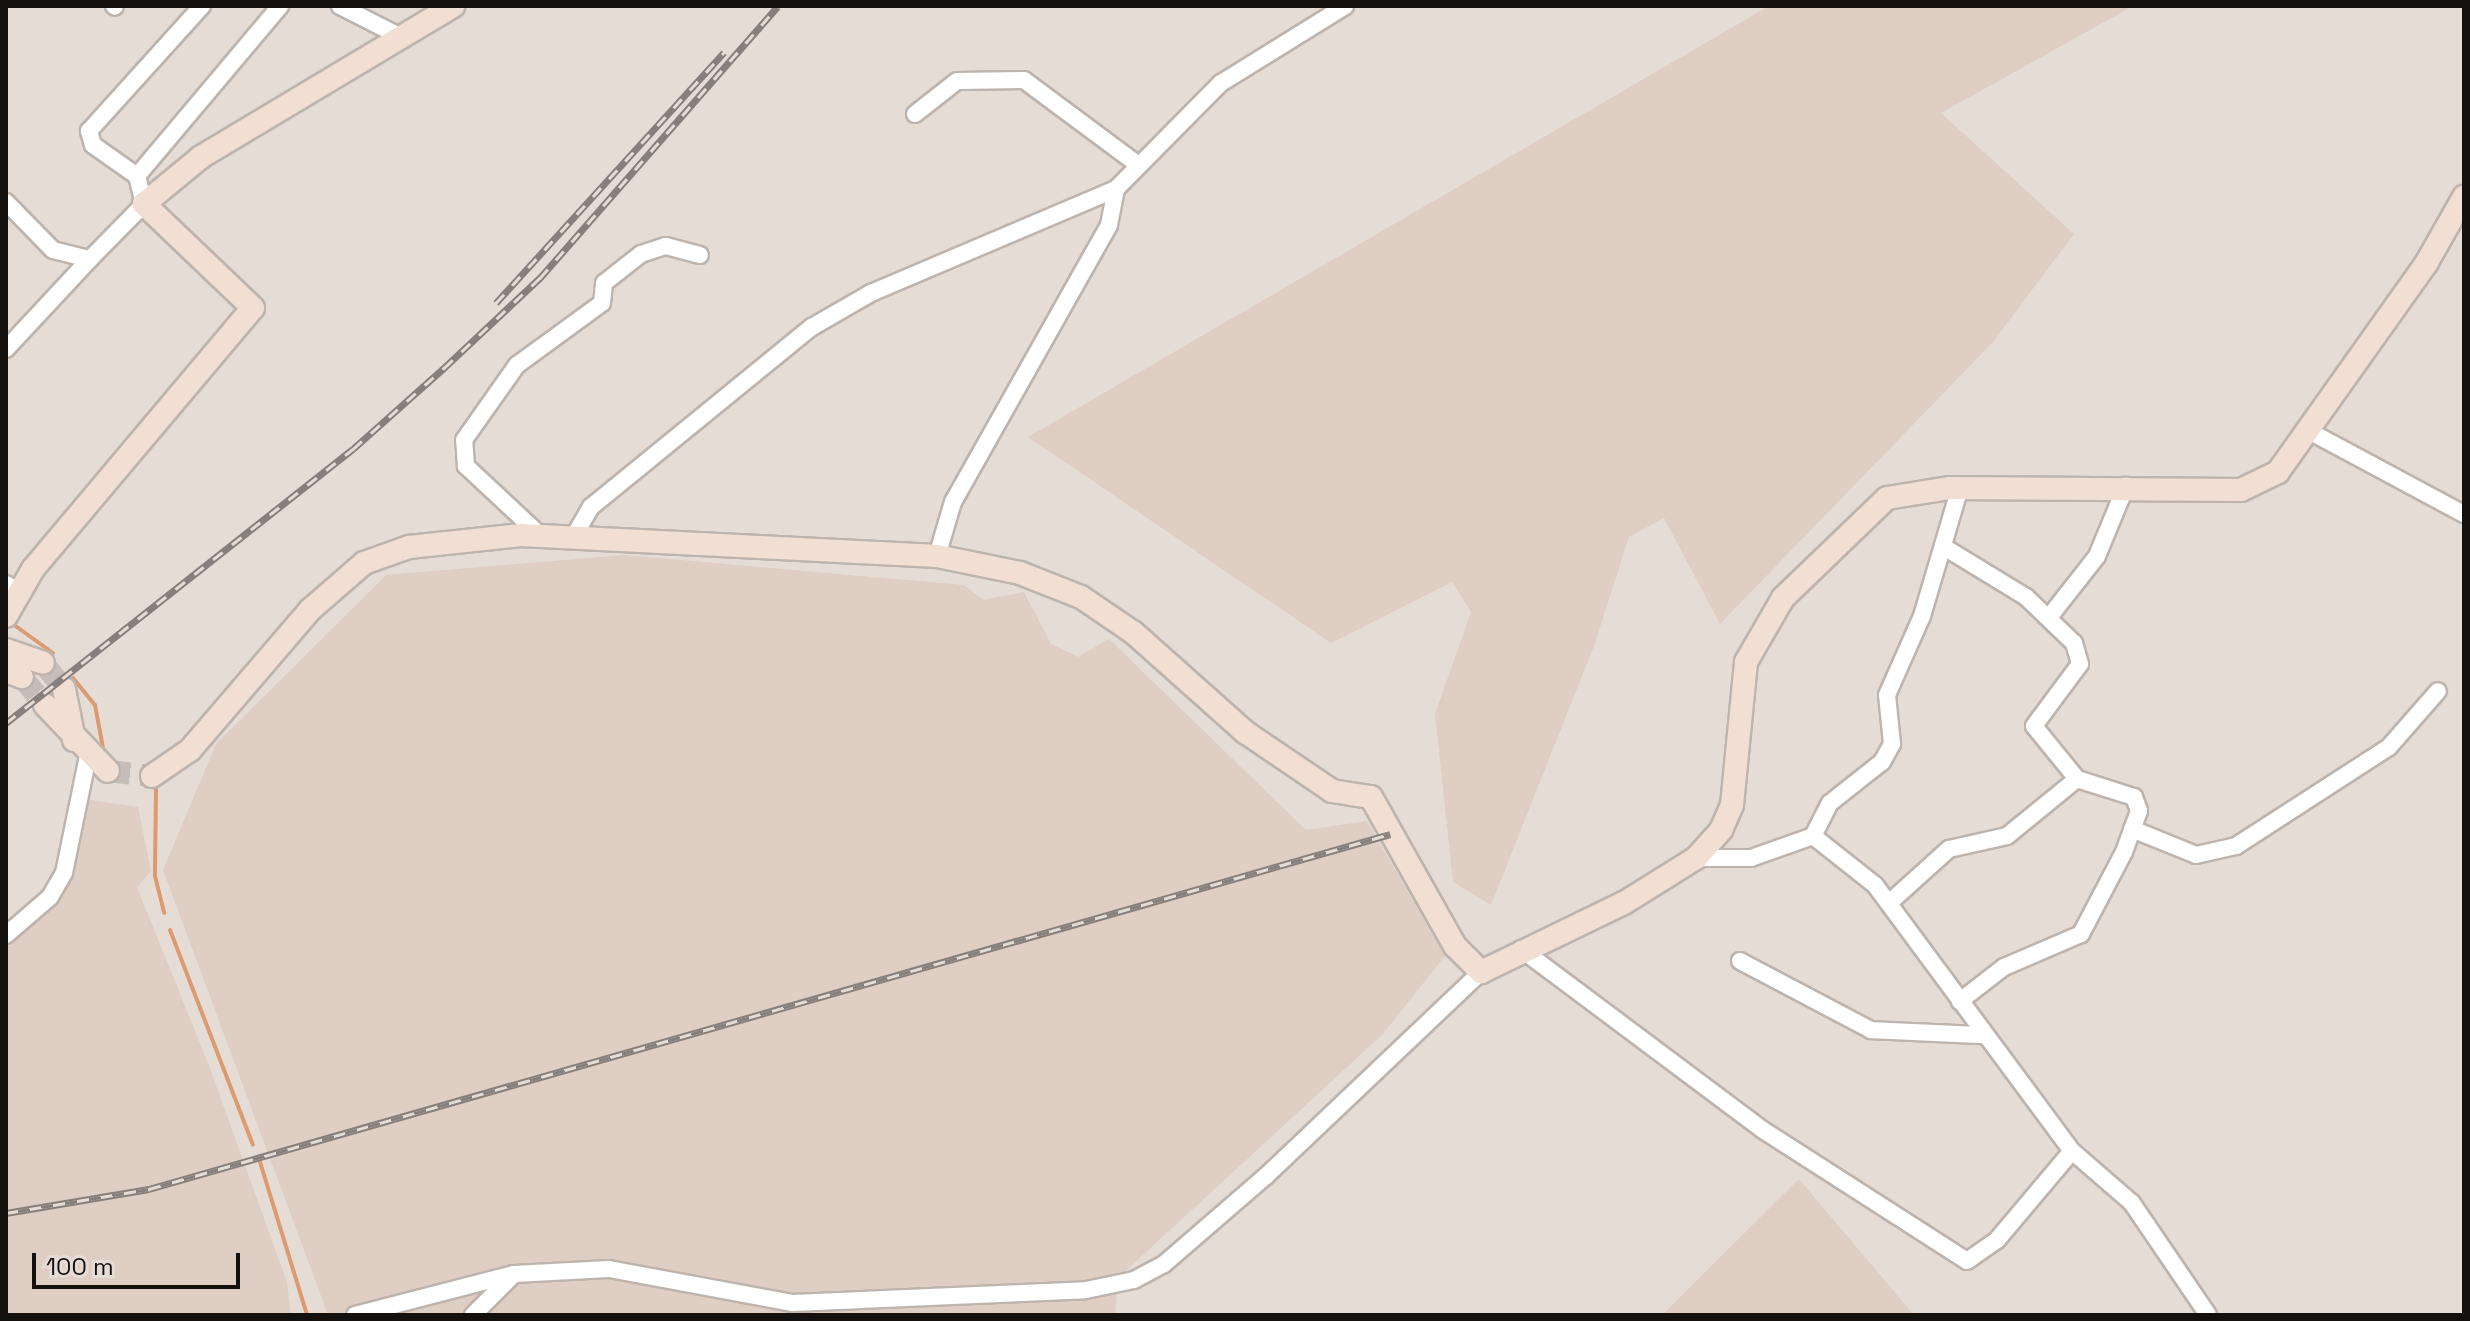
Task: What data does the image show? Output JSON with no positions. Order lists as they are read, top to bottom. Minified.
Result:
{"scale_bar":"100 m"}
